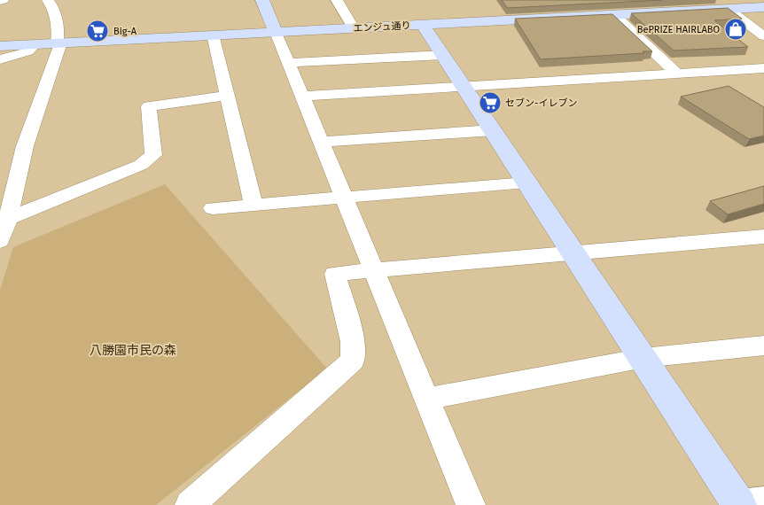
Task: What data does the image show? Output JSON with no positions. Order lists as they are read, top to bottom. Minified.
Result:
{"streets":{"street":["エンジュ通り"]},"parks":["八勝園市民の森"],"places":{"shop":["BePRIZE HAIRLABO"],"supermarket":["Big-A","セブン-イレブン"]}}
